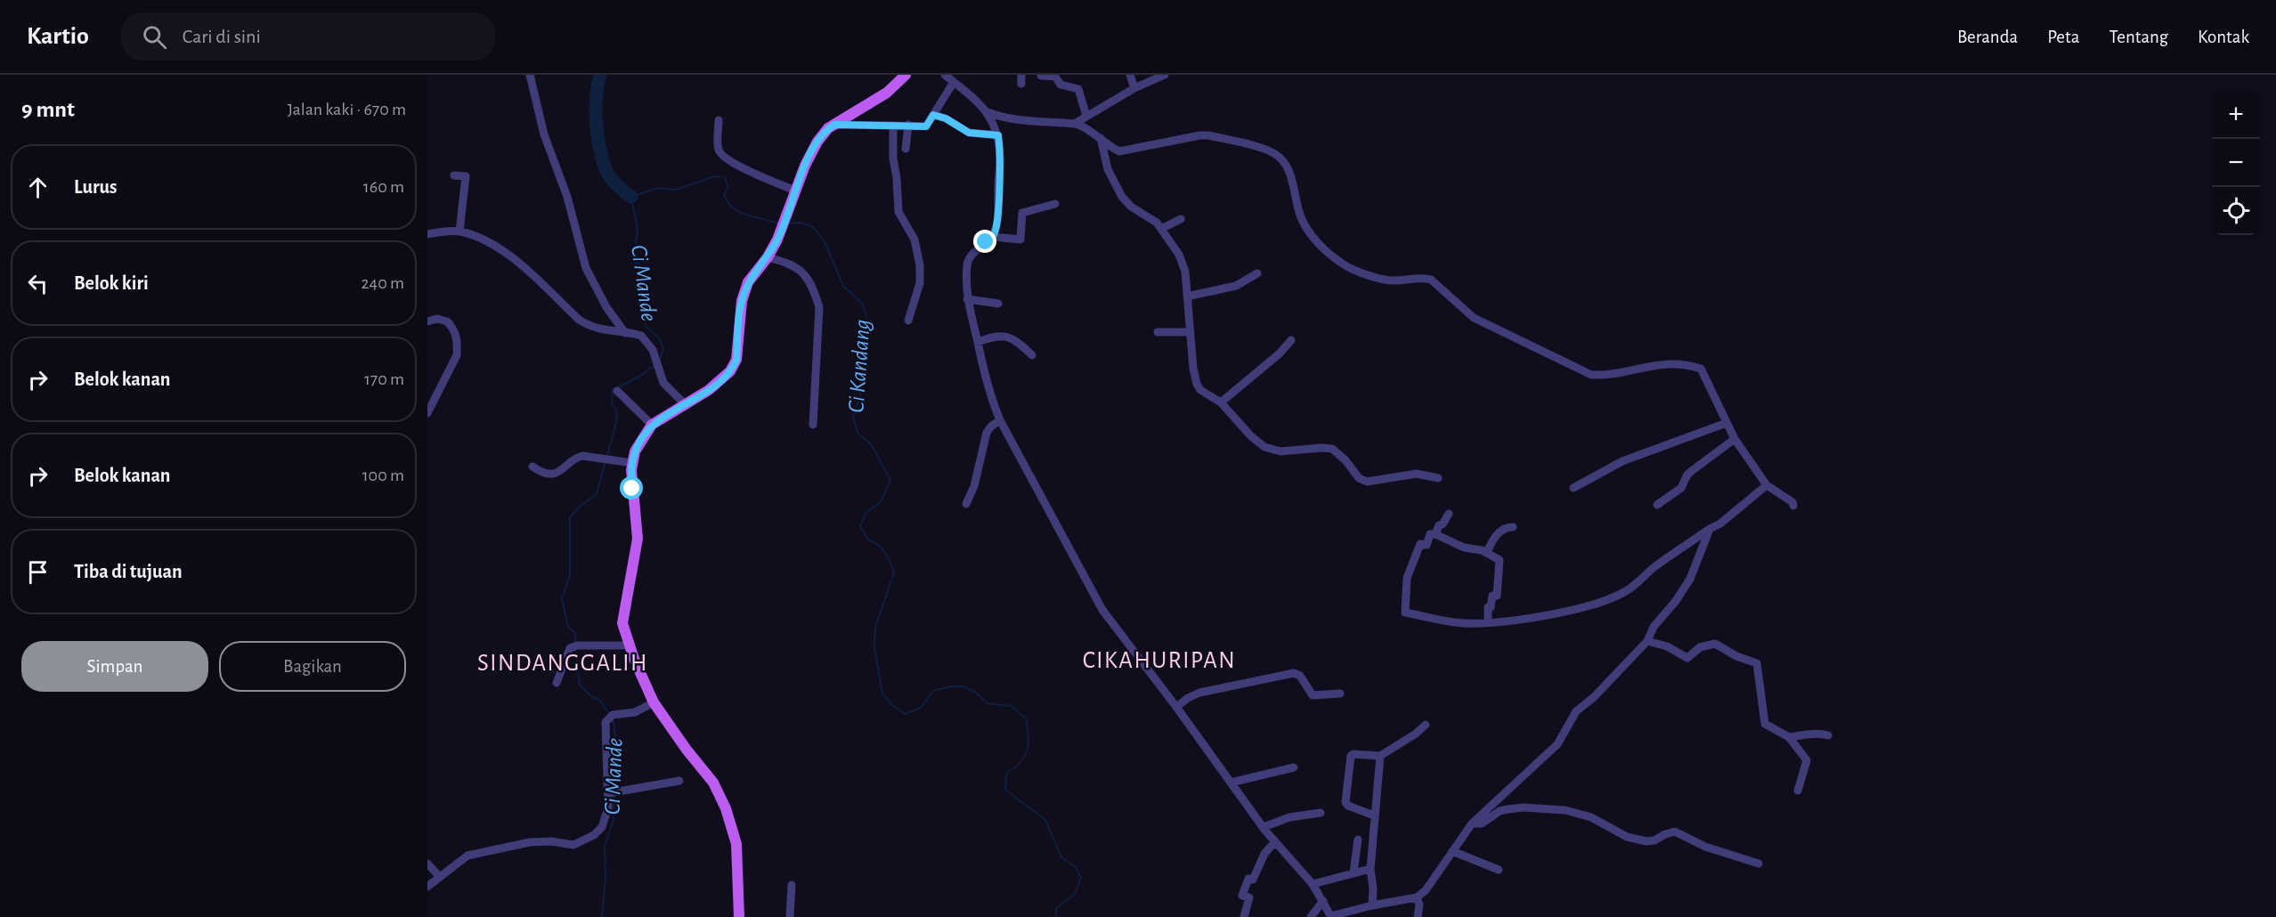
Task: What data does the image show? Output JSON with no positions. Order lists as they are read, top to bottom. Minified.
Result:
{"districts":["CIKAHURIPAN","SINDANGGALIH"],"water":["Ci Mande","Ci Kandang"],"page":{"header":"Kartio","search":"Cari di sini","nav":["Beranda","Peta","Tentang","Kontak"],"heading":["9 mnt","Jalan kaki · 670 m"],"map_buttons":["+","−"],"list":[["Lurus","160 m"],["Belok kiri","240 m"],["Belok kanan","170 m"],["Belok kanan","100 m"],"Tiba di tujuan"],"buttons":["Simpan","Bagikan"]}}
